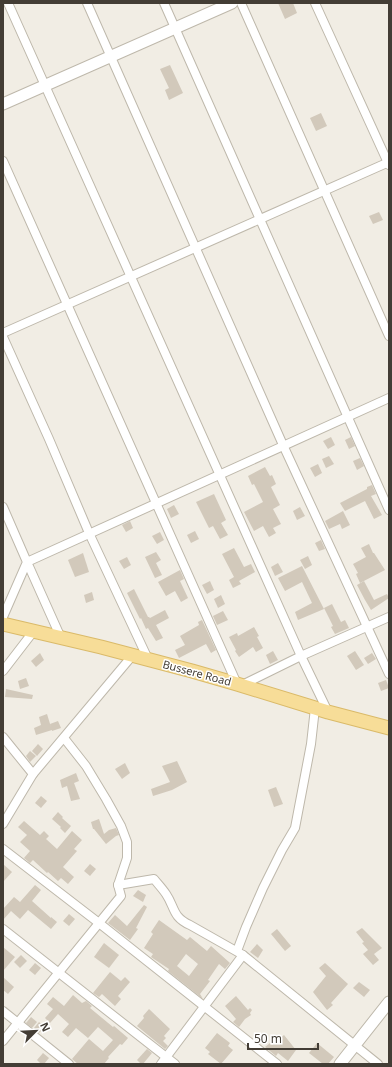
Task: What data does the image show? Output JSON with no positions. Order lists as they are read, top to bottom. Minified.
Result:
{"streets":{"main road":["Bussere Road"]},"scale_bar":"50 m","north":"top right"}
